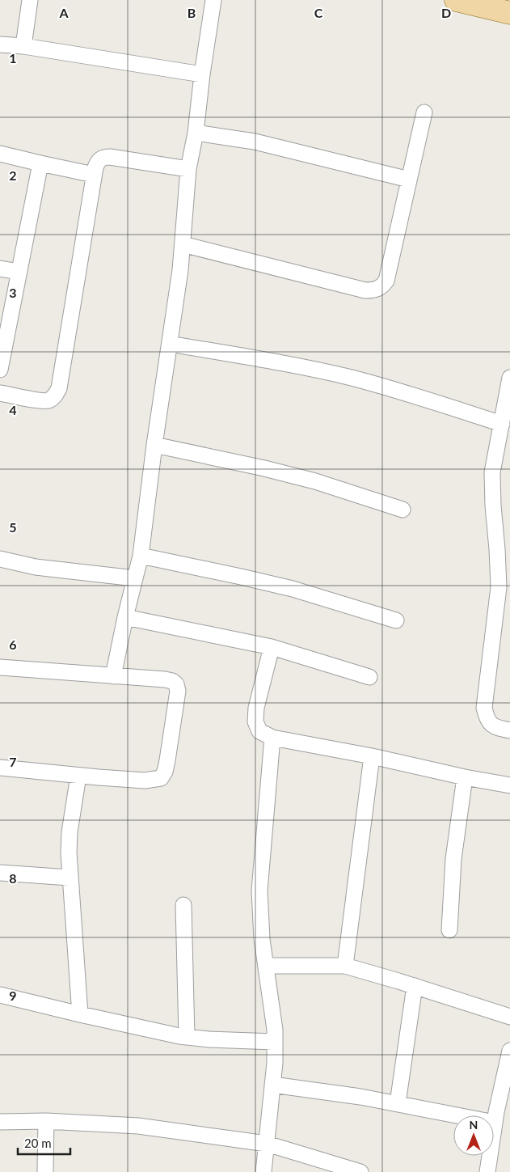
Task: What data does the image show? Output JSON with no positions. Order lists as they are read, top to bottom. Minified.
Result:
{"scale_bar":"20 m","north":"top","grid":{"columns":["A","B","C","D"],"rows":["1","2","3","4","5","6","7","8","9"]}}
